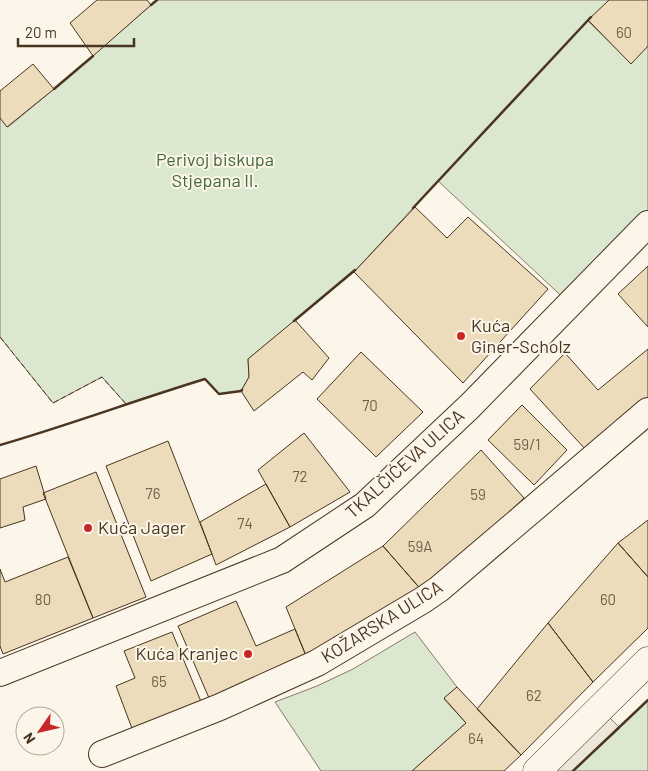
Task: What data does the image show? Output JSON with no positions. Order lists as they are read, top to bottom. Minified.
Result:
{"streets":{"street":["TKALČIĆEVA ULICA","KOŽARSKA ULICA"]},"parks":["Perivoj biskupa Stjepana II."],"places":["Kuća Giner-Scholz","Kuća Jager","Kuća Kranjec"],"house_numbers":["60","70","59/1","72","76","59","74","59A","80","60","65","62","64"],"scale_bar":"20 m","north":"bottom left"}
